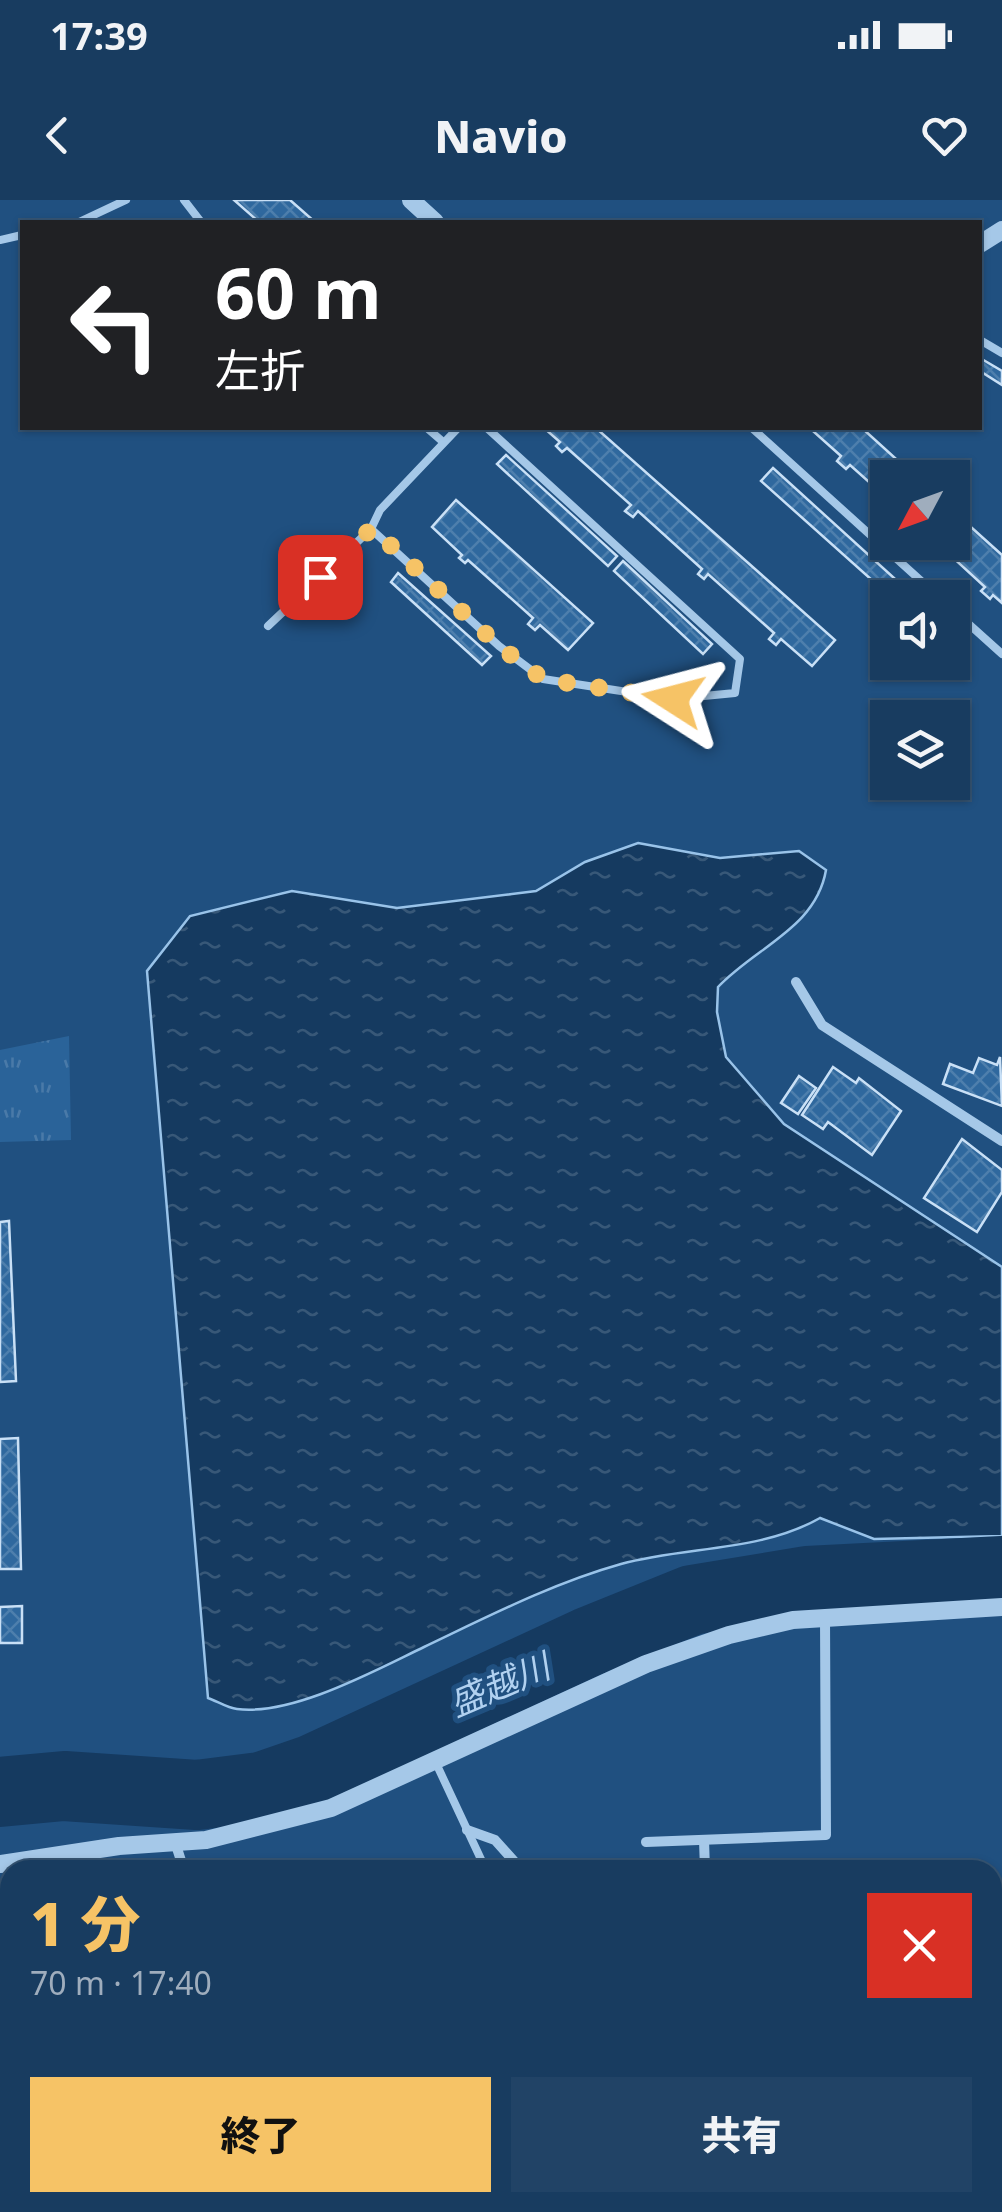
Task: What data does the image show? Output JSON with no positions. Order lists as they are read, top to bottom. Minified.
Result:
{"water":["盛越川"],"north":"bottom left","page":{"status":"17:39","header":"Navio","turn":["60 m","左折"],"heading":["1 分","70 m · 17:40"],"buttons":["終了","共有"]}}
